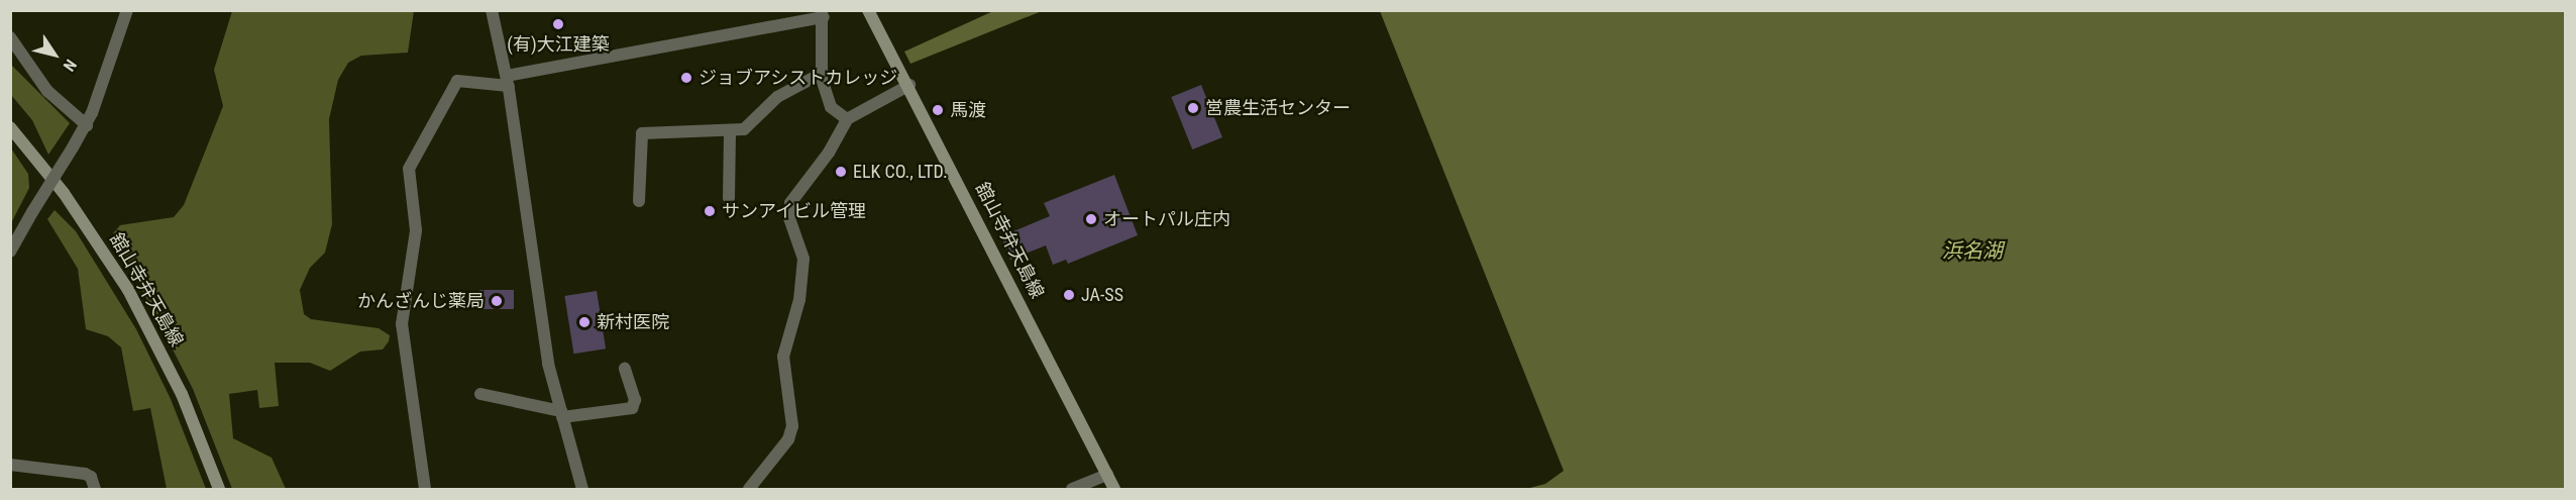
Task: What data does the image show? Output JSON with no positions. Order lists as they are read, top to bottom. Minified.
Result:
{"streets":{"main road":["舘山寺弁天島線"]},"water":["浜名湖"],"places":["(有)大江建築","ジョブアシストカレッジ","営農生活センター","馬渡","ELK CO., LTD.","サンアイビル管理","オートパル庄内","JA-SS","かんざんじ薬局","新村医院"],"north":"bottom right"}
